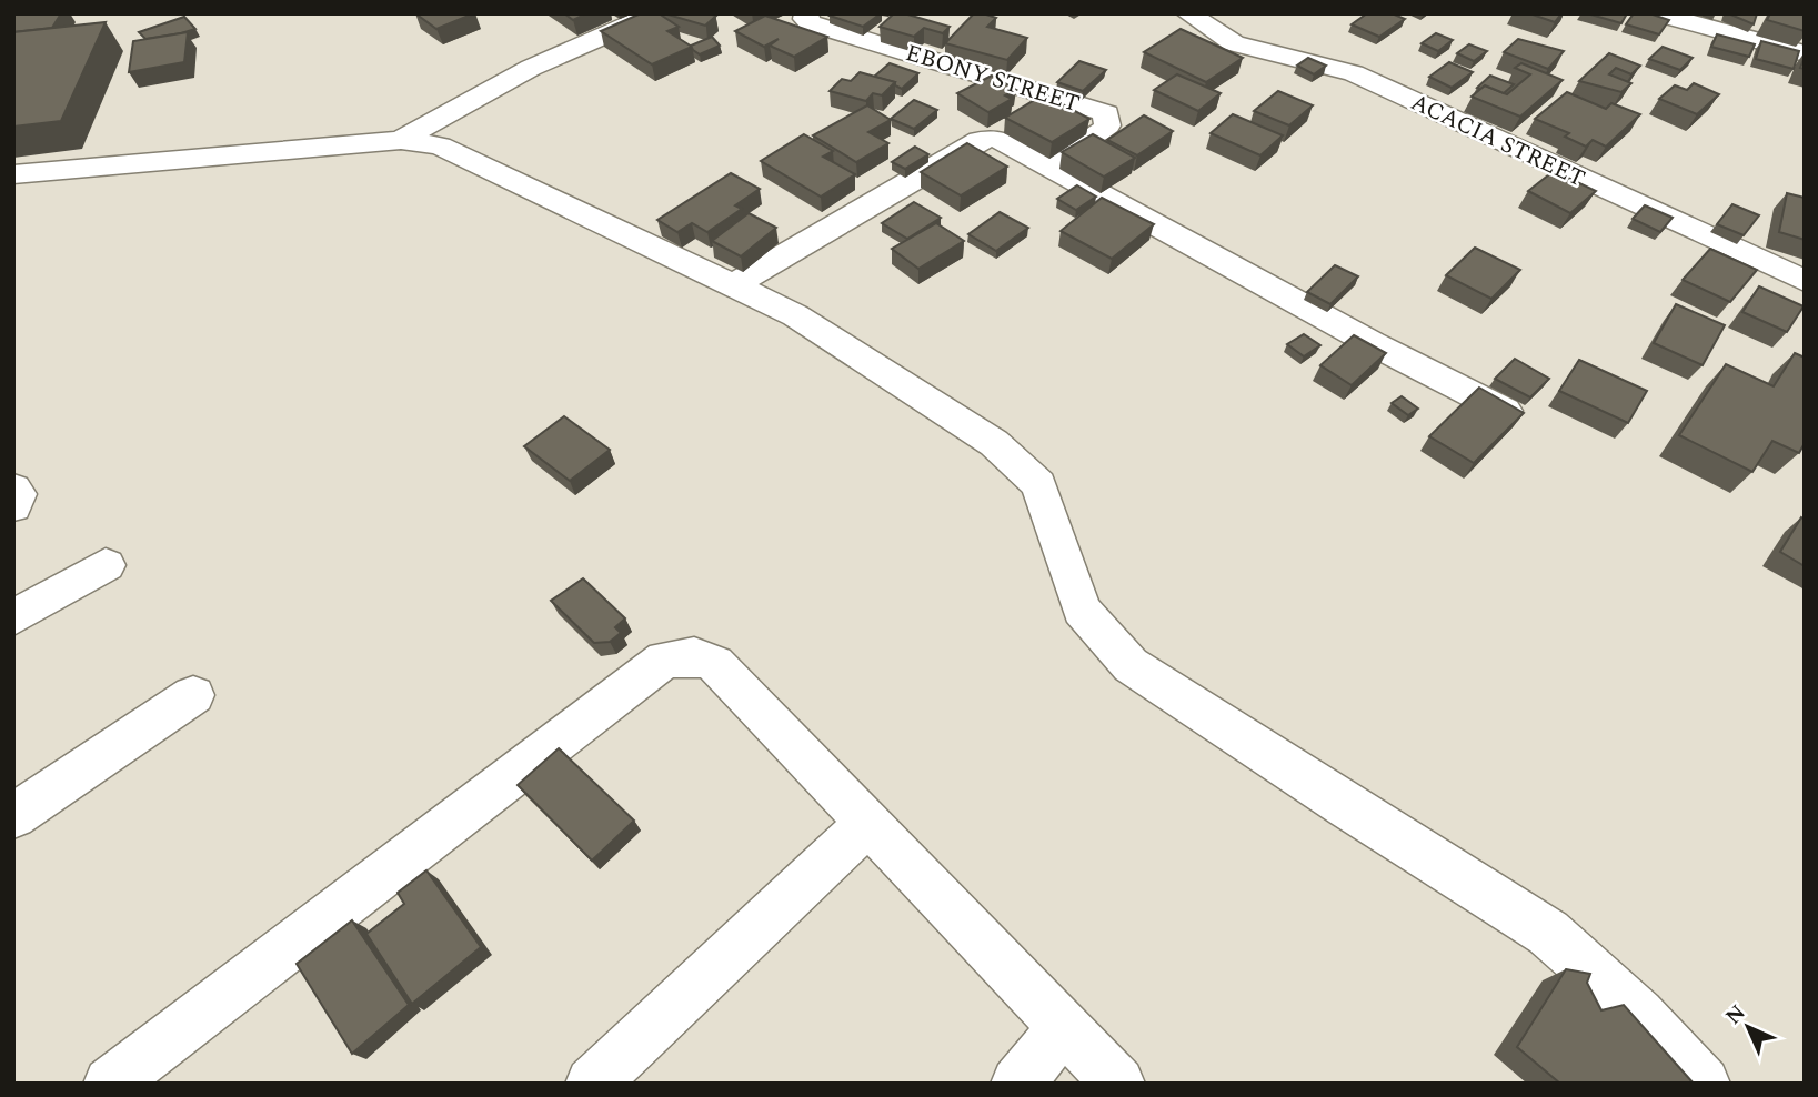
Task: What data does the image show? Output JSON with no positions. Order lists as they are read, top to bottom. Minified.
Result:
{"streets":{"street":["EBONY STREET","ACACIA STREET"]},"north":"top left"}
